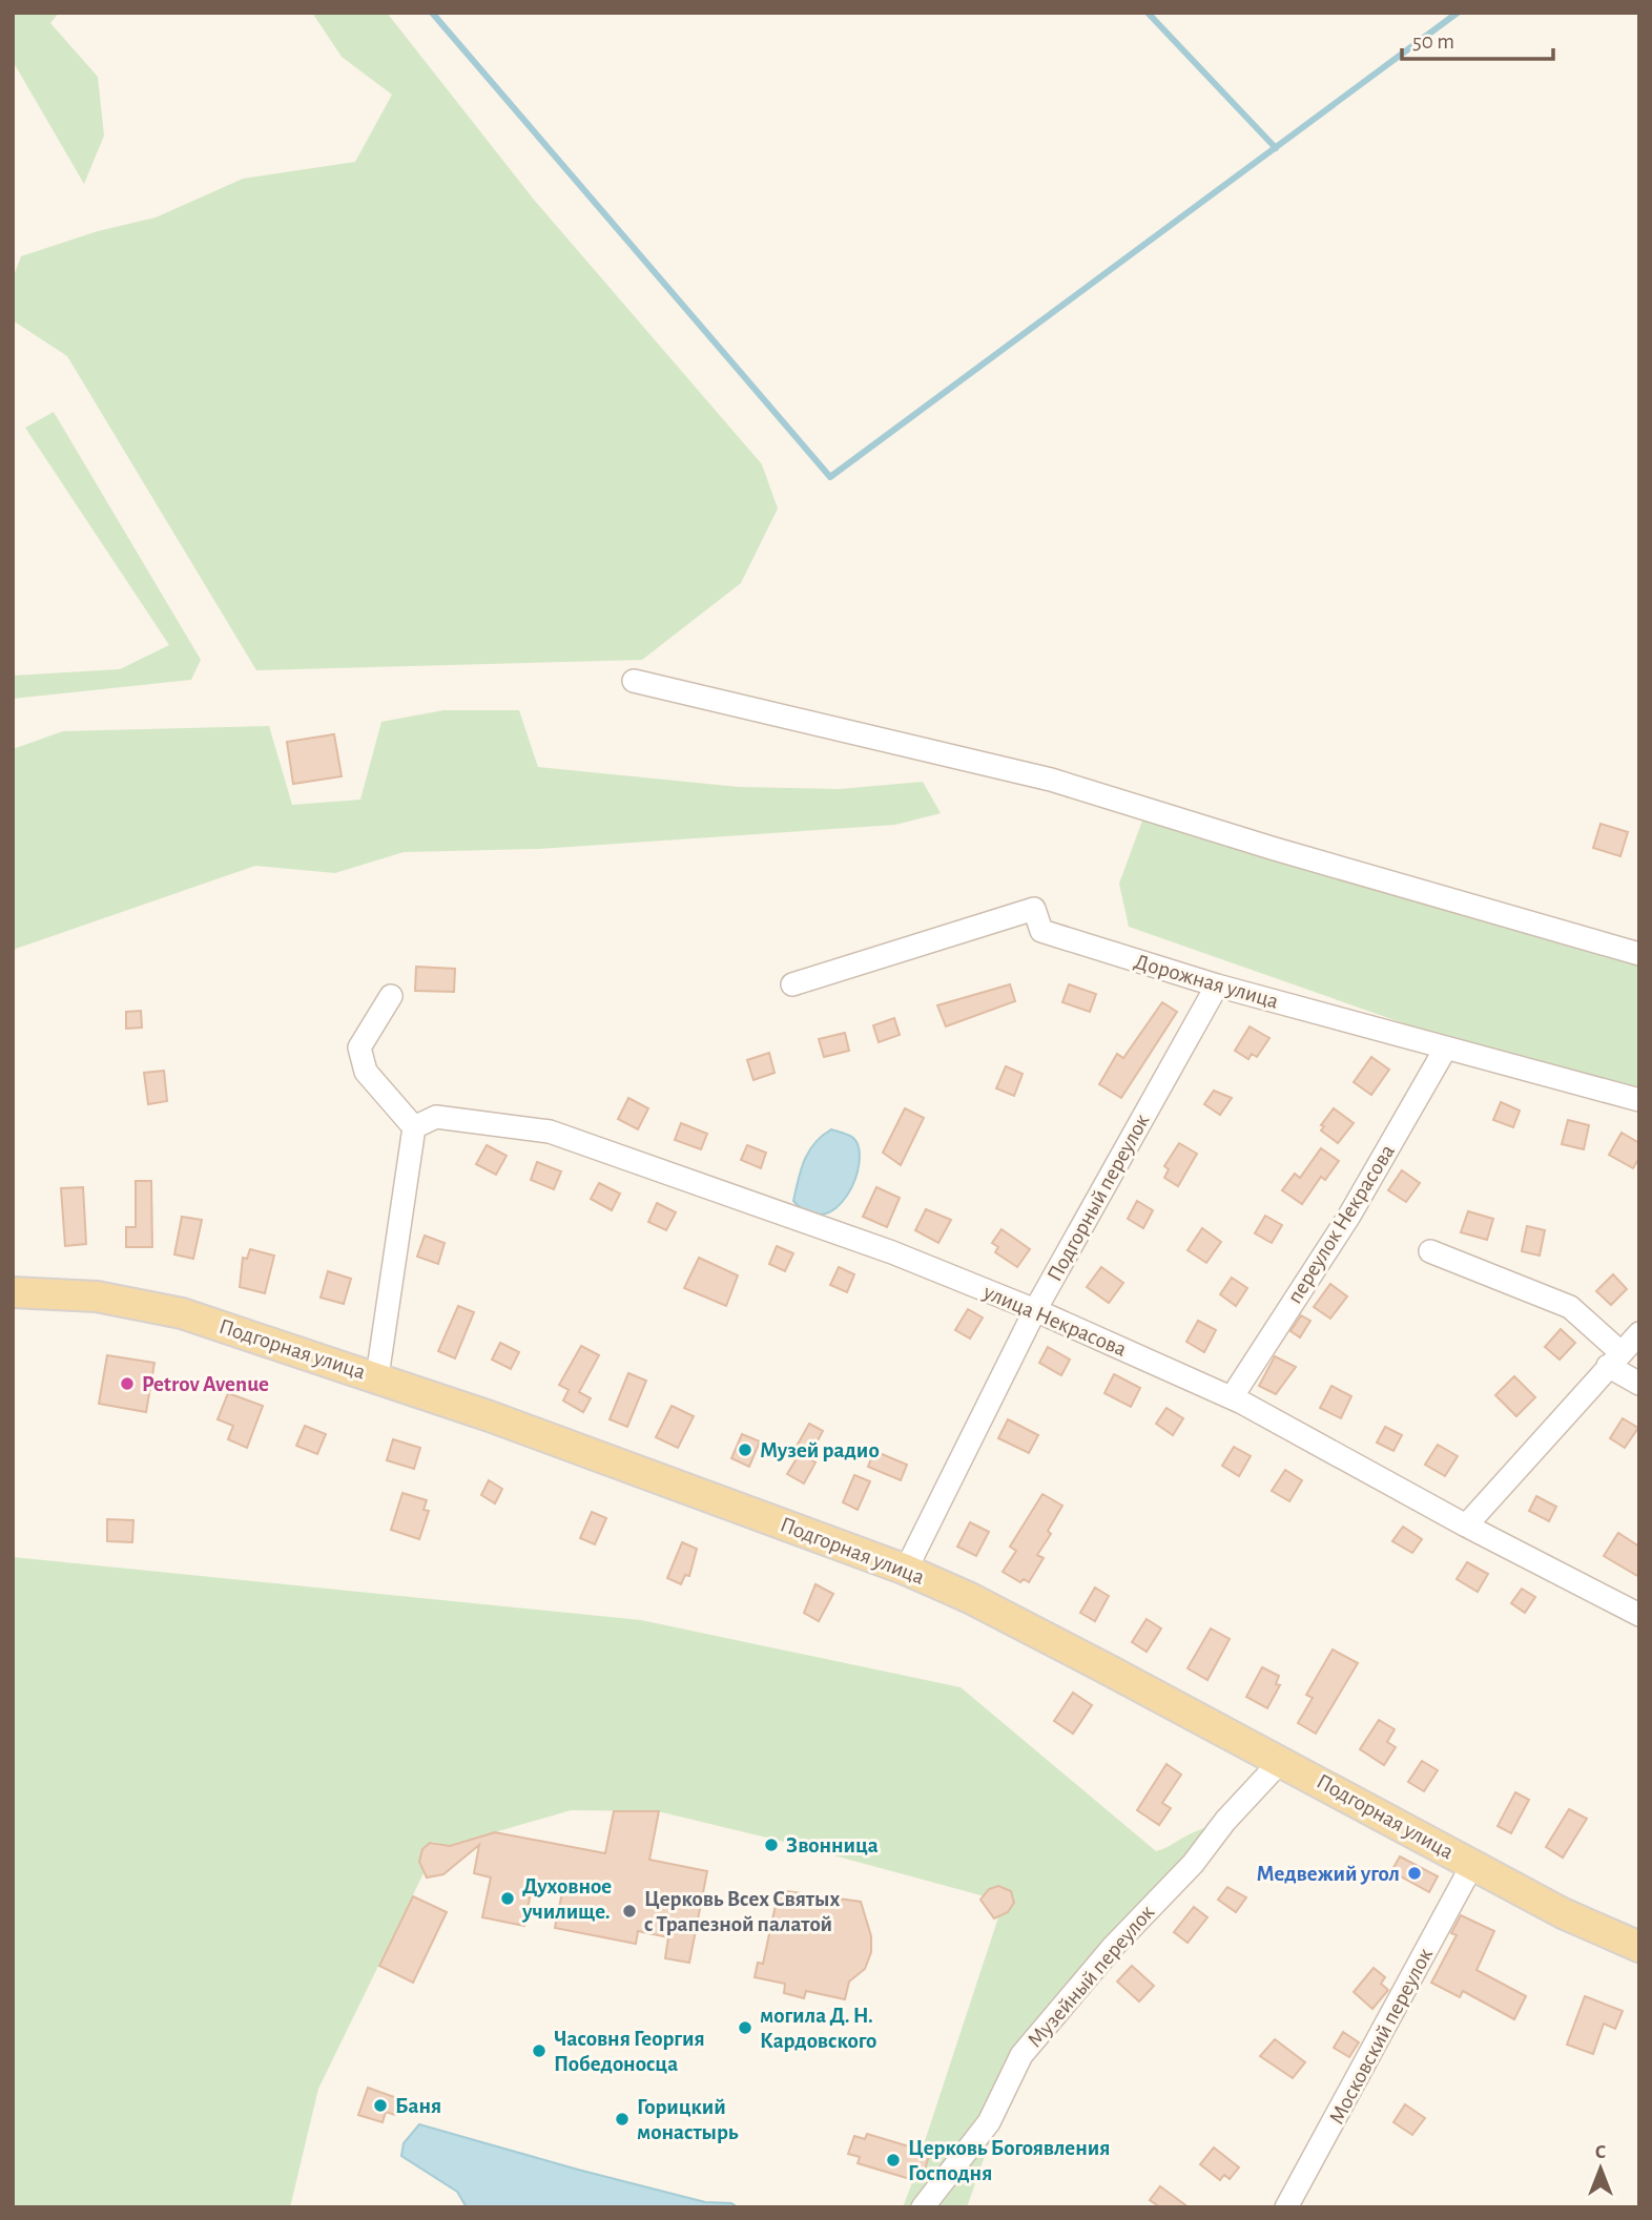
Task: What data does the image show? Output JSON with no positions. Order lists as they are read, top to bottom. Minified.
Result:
{"streets":{"main road":["Подгорная улица"],"street":["Дорожная улица","Подгорный переулок","переулок Некрасова","улица Некрасова","Музейный переулок","Московский переулок"]},"crossings":[["Дорожная улица","Подгорный переулок"],["Дорожная улица","переулок Некрасова"],["Подгорный переулок","улица Некрасова"],["Подгорный переулок","Подгорная улица"],["переулок Некрасова","улица Некрасова"],["Подгорная улица","Музейный переулок"],["Подгорная улица","Московский переулок"]],"places":["Petrov Avenue","Музей радио","Звонница","Медвежий угол","Духовное училище.","Церковь Всех Святых с Трапезной палатой","могила Д. Н. Кардовского","Часовня Георгия Победоносца","Баня","Горицкий монастырь","Церковь Богоявления Господня"],"scale_bar":"50 m","north":"top"}
